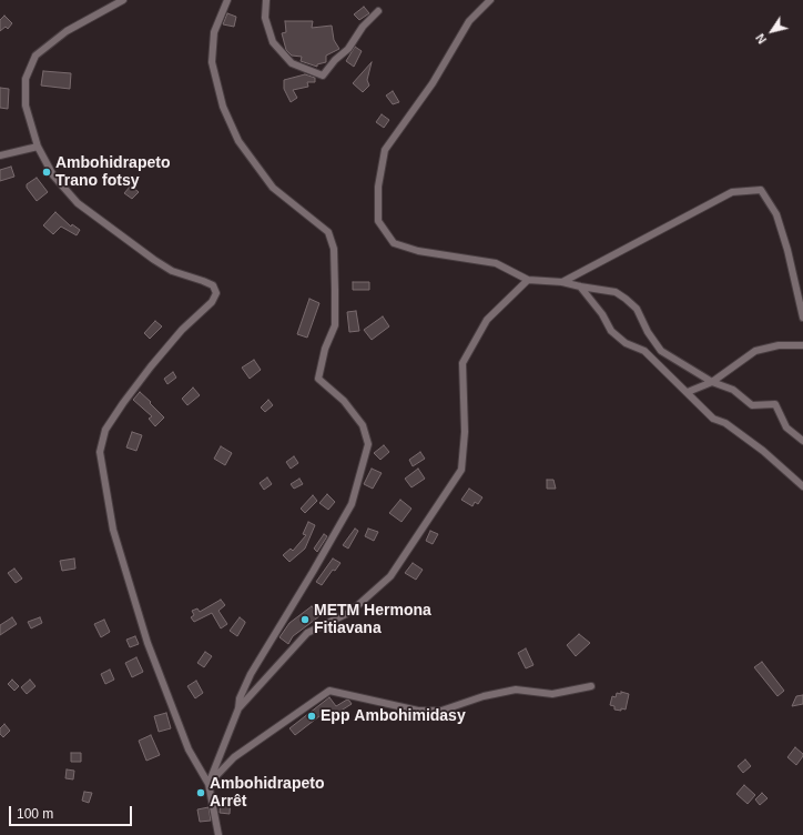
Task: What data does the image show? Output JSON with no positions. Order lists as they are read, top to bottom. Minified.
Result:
{"places":["Ambohidrapeto Trano fotsy","METM Hermona Fitiavana","Epp Ambohimidasy","Ambohidrapeto Arrêt"],"scale_bar":"100 m","north":"bottom left"}
